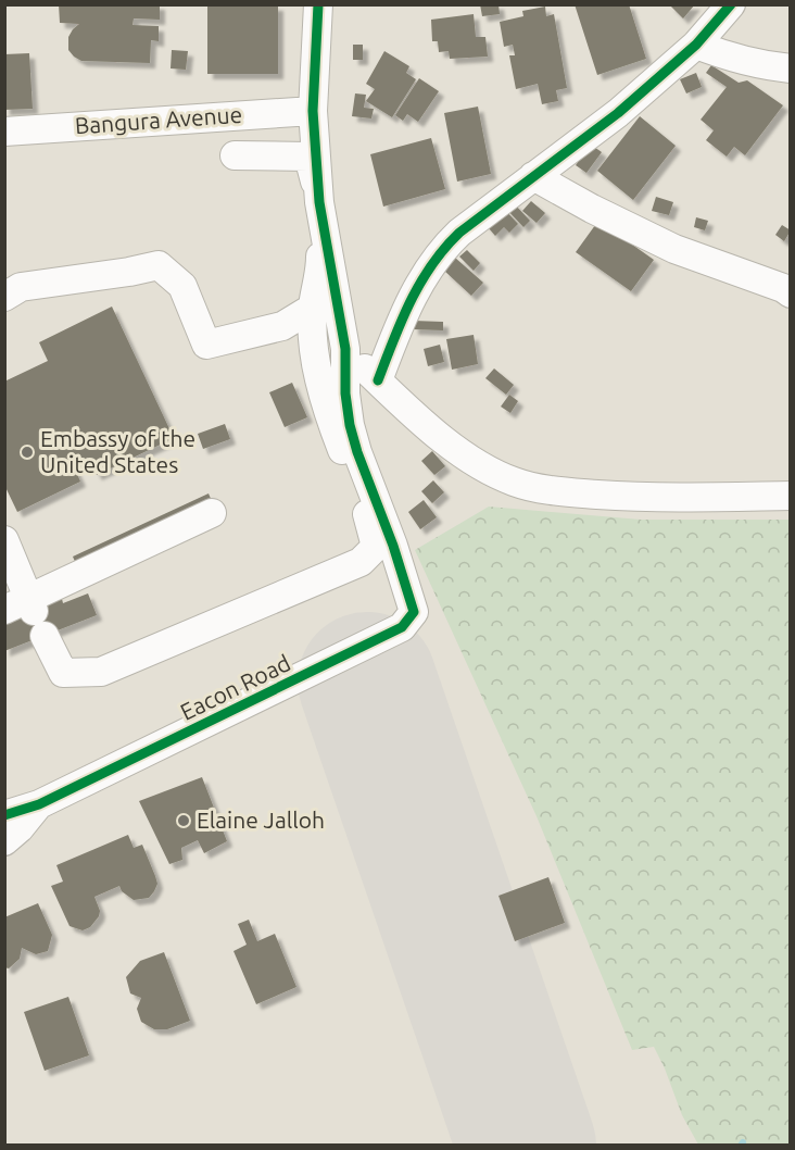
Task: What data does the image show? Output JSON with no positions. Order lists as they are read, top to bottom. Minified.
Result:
{"streets":{"street":["Bangura Avenue","Eacon Road"]},"places":["Embassy of the United States","Elaine Jalloh"]}
